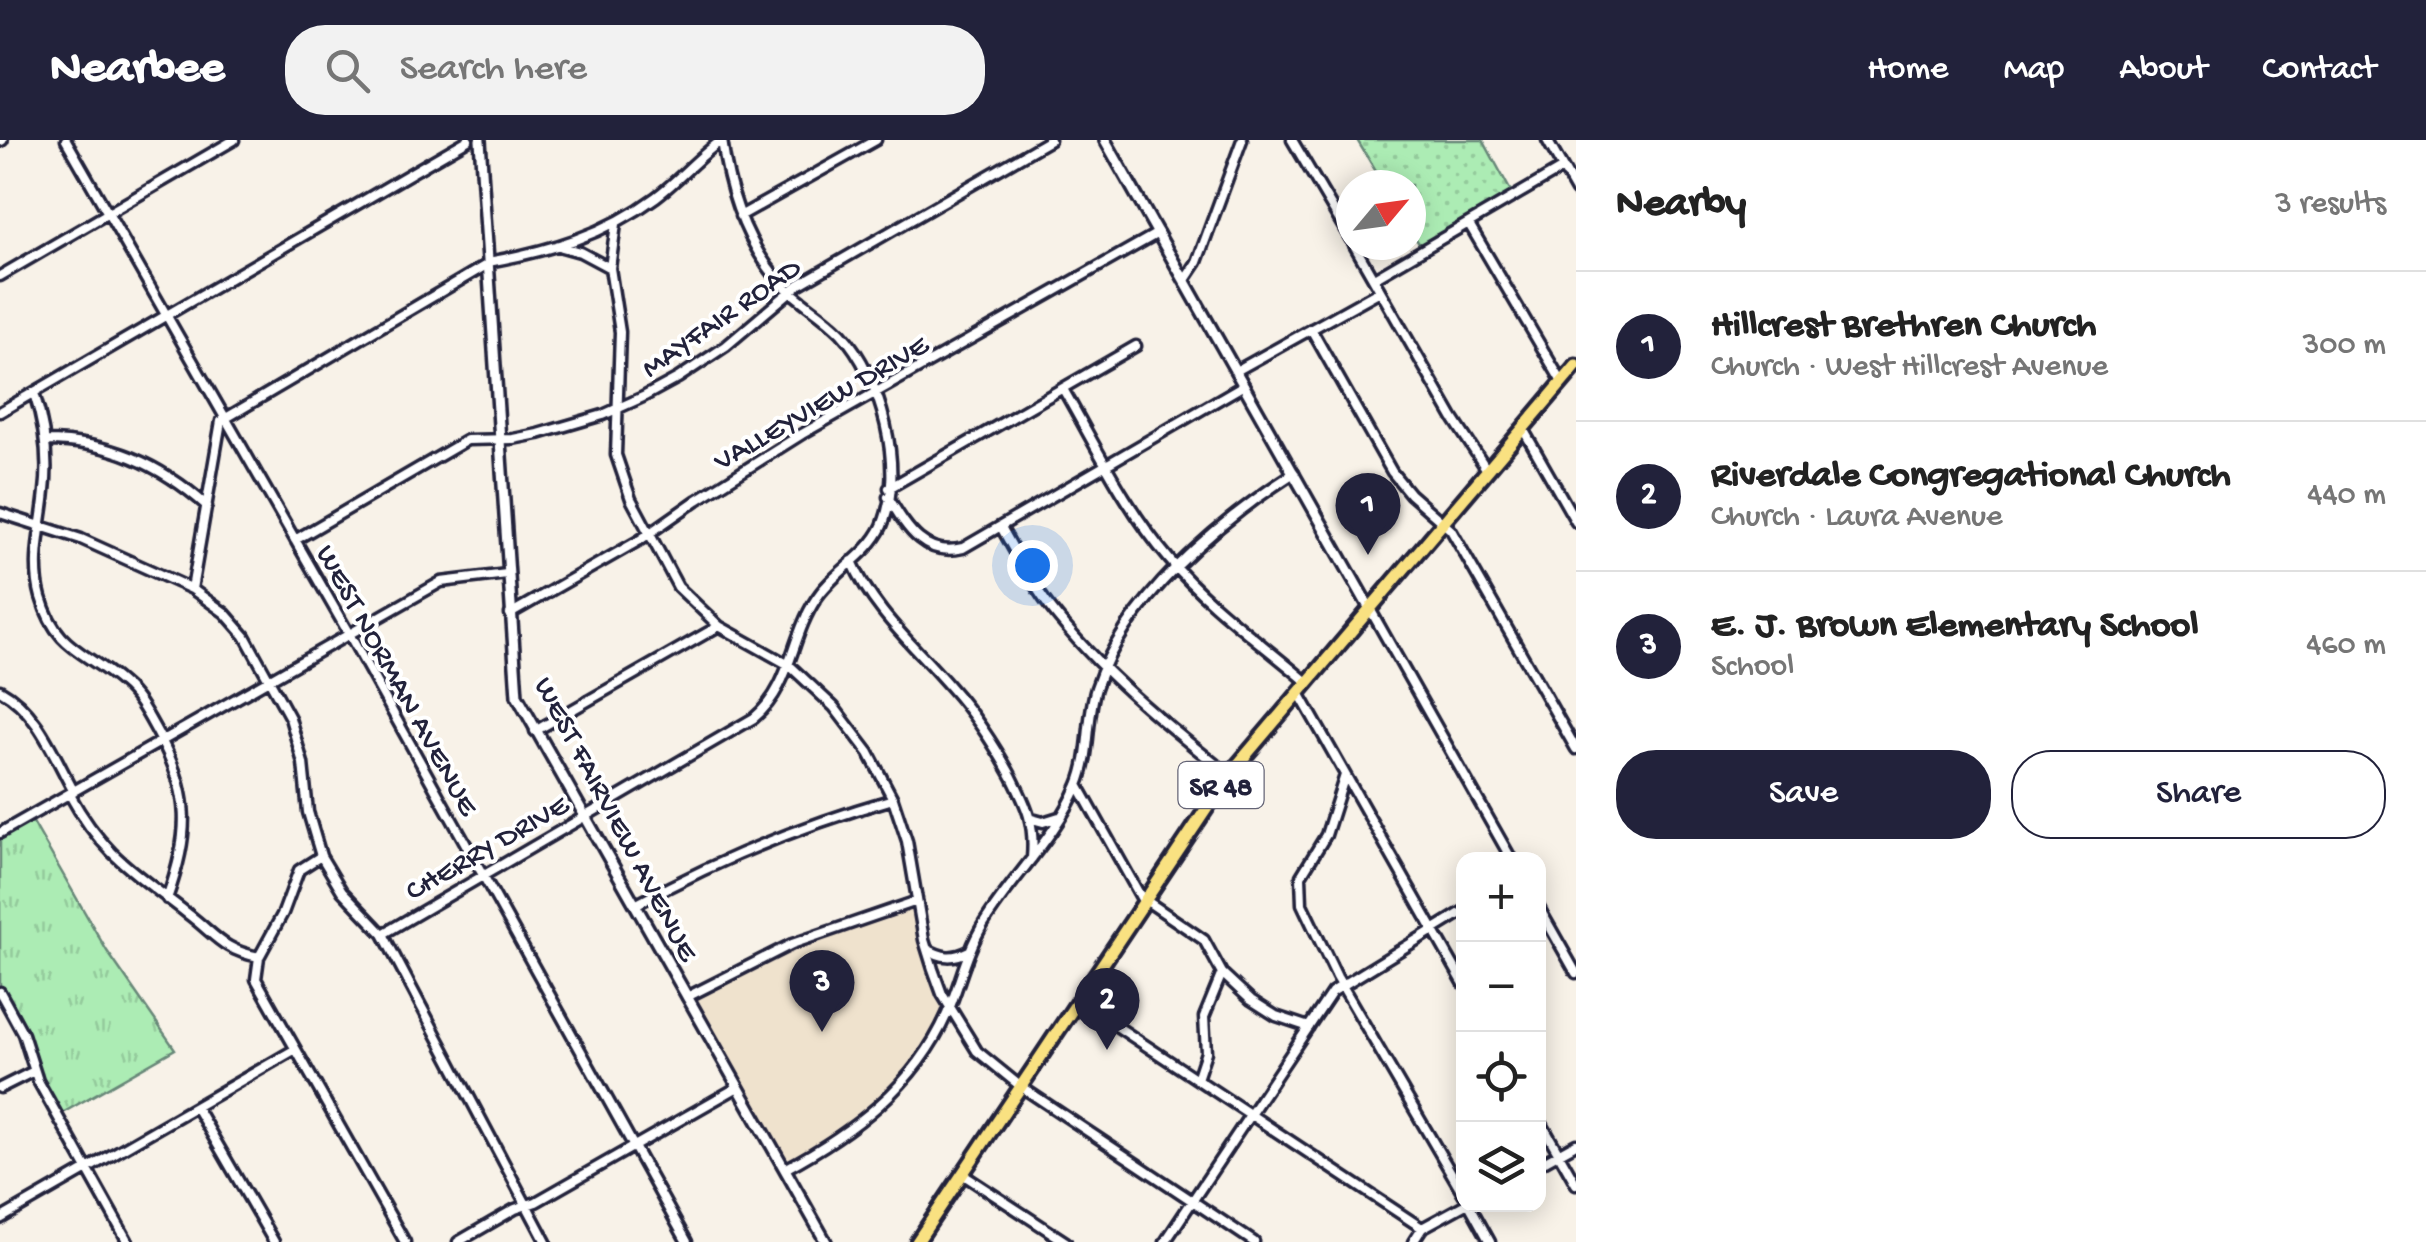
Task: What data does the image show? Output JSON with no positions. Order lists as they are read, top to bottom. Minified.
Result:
{"streets":{"main road":["SR 48"],"street":["MAYFAIR ROAD","VALLEYVIEW DRIVE","WEST NORMAN AVENUE","WEST FAIRVIEW AVENUE","CHERRY DRIVE"]},"crossings":[["MAYFAIR ROAD","WEST NORMAN AVENUE"],["MAYFAIR ROAD","WEST FAIRVIEW AVENUE"],["MAYFAIR ROAD","CHERRY DRIVE"],["VALLEYVIEW DRIVE","WEST FAIRVIEW AVENUE"],["VALLEYVIEW DRIVE","CHERRY DRIVE"],["WEST NORMAN AVENUE","CHERRY DRIVE"],["WEST FAIRVIEW AVENUE","CHERRY DRIVE"]],"north":"top right","page":{"header":"Nearbee","search":"Search here","nav":["Home","Map","About","Contact"],"heading":["Nearby","3 results"],"list":[{"mark":"1","name":"Hillcrest Brethren Church","note":"Church · West Hillcrest Avenue","value":"300 m"},{"mark":"2","name":"Riverdale Congregational Church","note":"Church · Laura Avenue","value":"440 m"},{"mark":"3","name":"E. J. Brown Elementary School","note":"School","value":"460 m"}],"pins":["1","3","2"],"buttons":["Save","Share"],"map_buttons":["+","−"]}}
